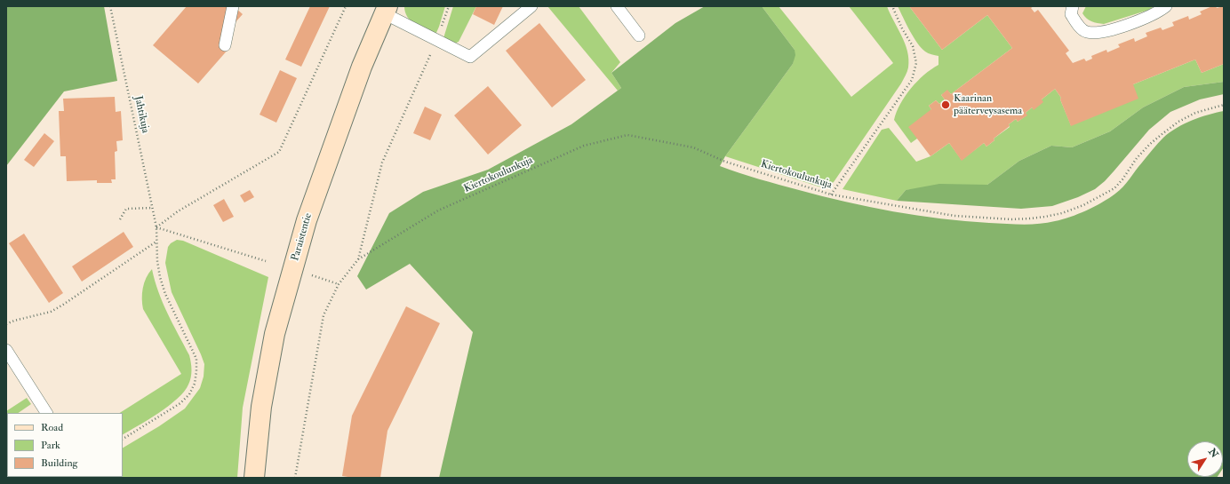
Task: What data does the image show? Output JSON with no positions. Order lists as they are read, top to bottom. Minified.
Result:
{"streets":{"main road":["Paraistentie"],"path":["Jahtikuja","Kiertokoulunkuja"]},"places":["Kaarinan pääterveysasema"],"legend":["Road","Park","Building"],"north":"top right"}
